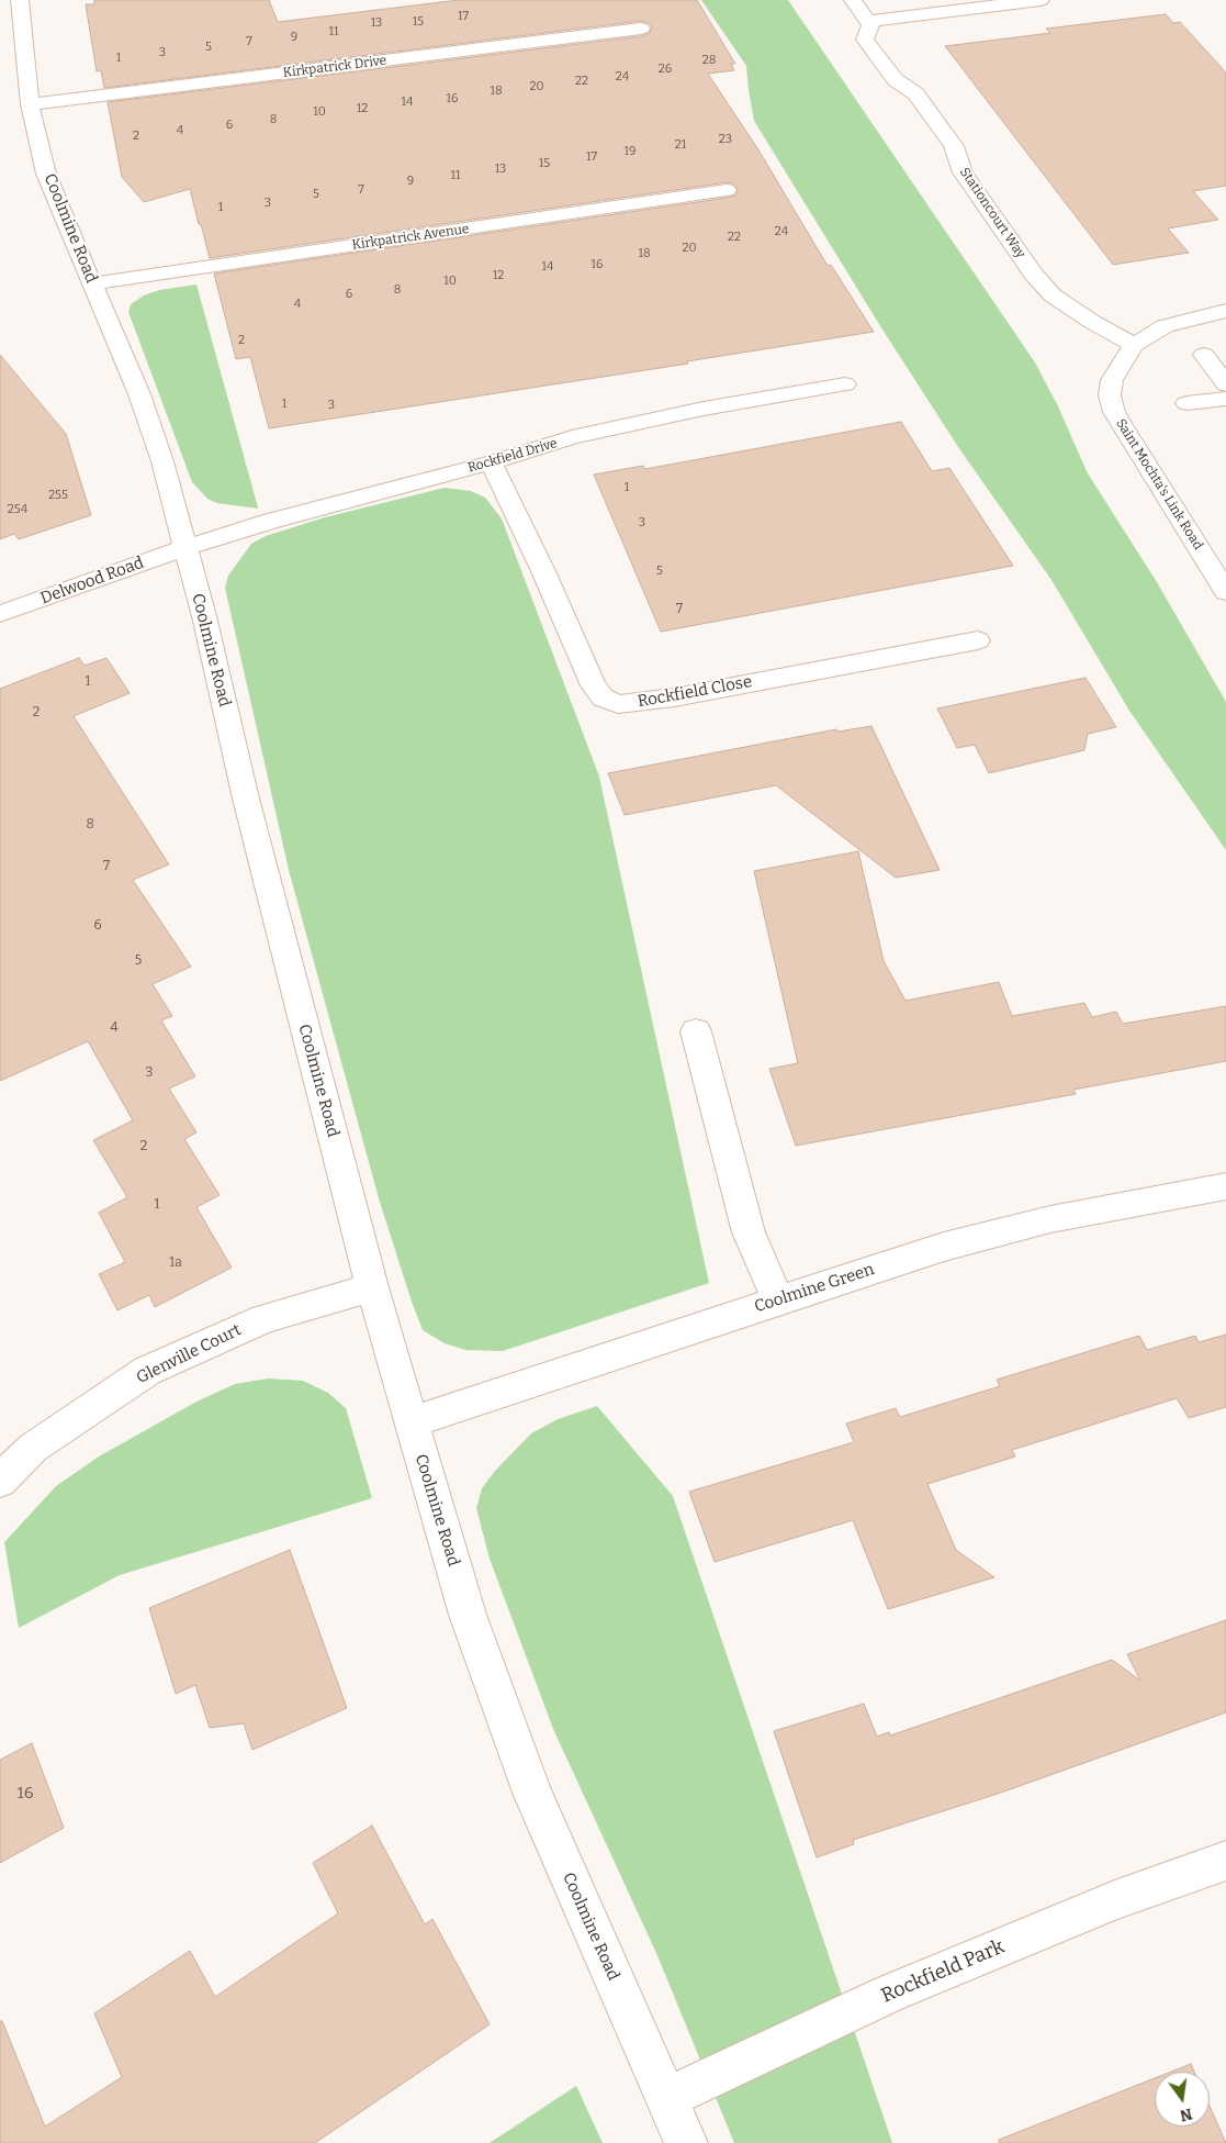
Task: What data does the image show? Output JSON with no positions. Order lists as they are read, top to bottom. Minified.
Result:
{"streets":{"street":["Kirkpatrick Drive","Stationcourt Way","Coolmine Road","Kirkpatrick Avenue","Rockfield Drive","Saint Mochta's Link Road","Delwood Road","Rockfield Close","Coolmine Green","Glenville Court","Rockfield Park"]},"crossings":[["Kirkpatrick Drive","Coolmine Road"],["Stationcourt Way","Saint Mochta's Link Road"],["Coolmine Road","Kirkpatrick Avenue"],["Coolmine Road","Rockfield Drive"],["Coolmine Road","Delwood Road"],["Coolmine Road","Coolmine Green"],["Coolmine Road","Glenville Court"],["Coolmine Road","Rockfield Park"],["Rockfield Drive","Delwood Road"],["Rockfield Drive","Rockfield Close"]],"house_numbers":["17","15","13","11","9","7","5","3","1","28","26","24","22","20","18","16","14","12","10","8","6","4","2","23","21","19","17","15","13","11","9","7","5","3","1","24","22","20","18","16","14","12","10","8","6","4","2","1","3","1","255","254","3","5","7","1","2","8","7","6","5","4","3","2","1","1a","16"],"north":"bottom"}
